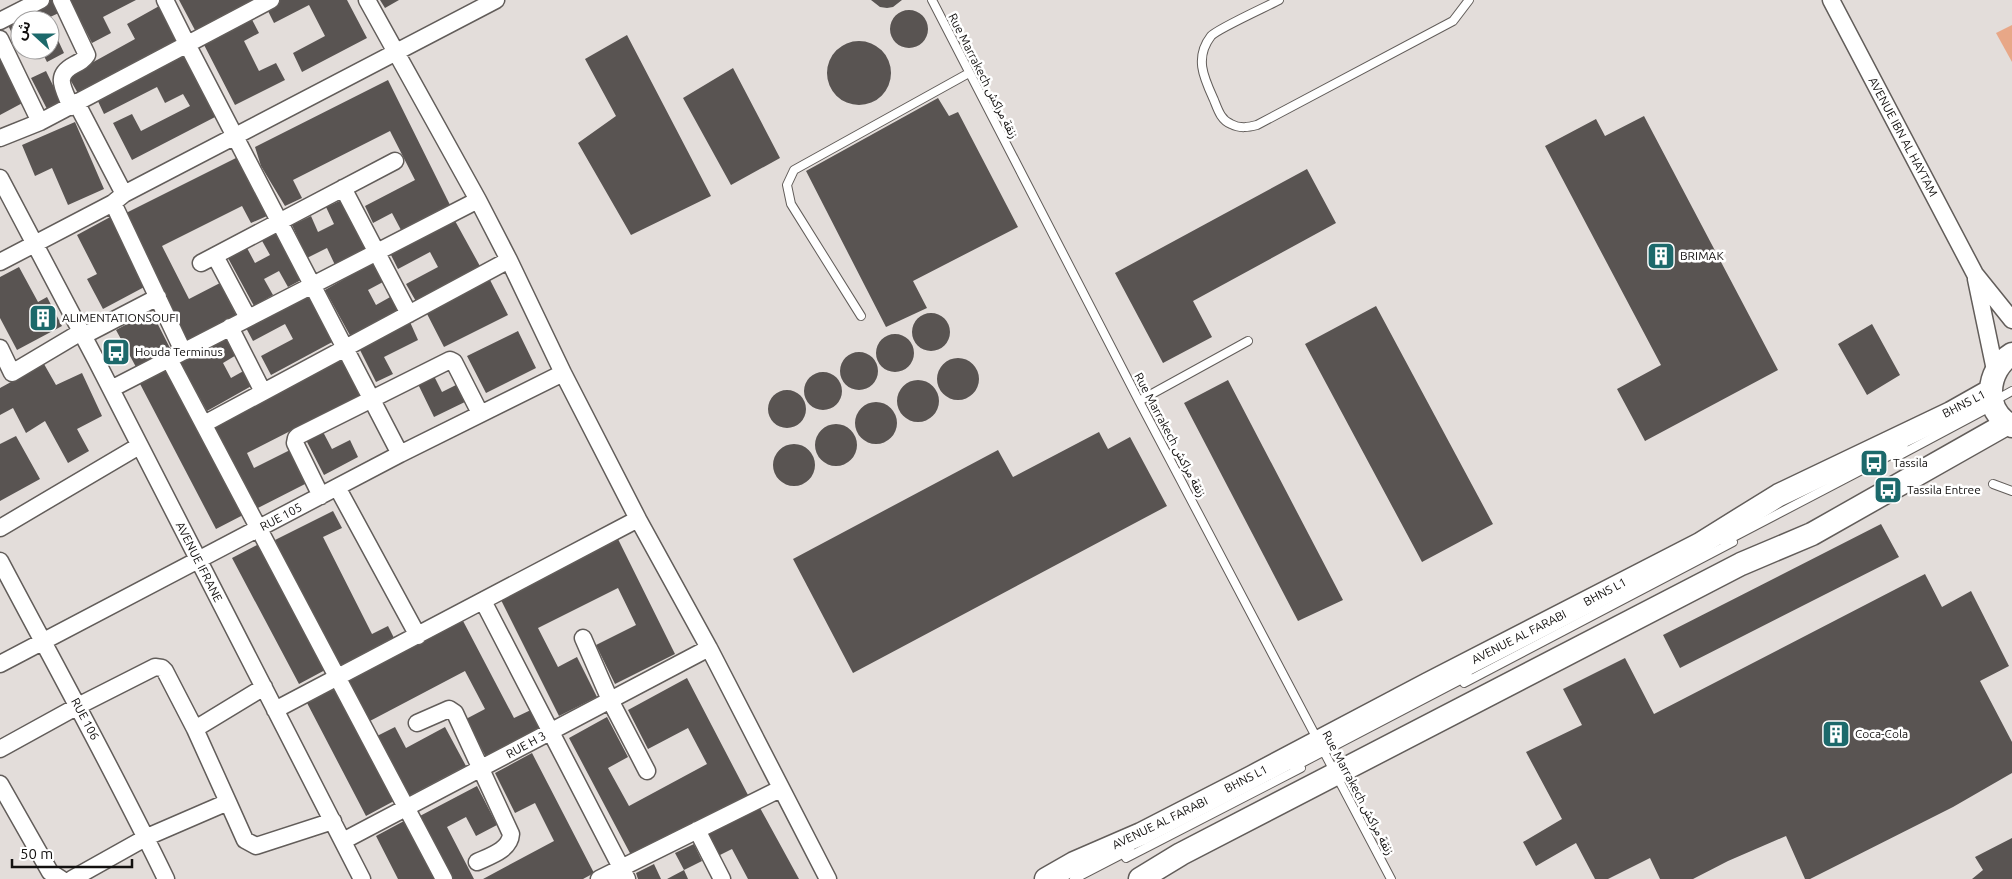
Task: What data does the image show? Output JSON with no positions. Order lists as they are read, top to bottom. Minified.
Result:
{"streets":{"street":["AVENUE IBN AL HAYTAM","RUE 105","AVENUE IFRANE","AVENUE AL FARABI","RUE 106","RUE H 3"],"lane":["Rue Marrakech زنقة مراكش","BHNS L1"]},"crossings":[["Rue Marrakech زنقة مراكش","BHNS L1"],["Rue Marrakech زنقة مراكش","AVENUE AL FARABI"],["AVENUE IBN AL HAYTAM","AVENUE AL FARABI"],["BHNS L1","AVENUE AL FARABI"],["RUE 105","AVENUE IFRANE"],["RUE 105","RUE 106"],["AVENUE IFRANE","RUE H 3"]],"places":{"building":["BRIMAK","ALIMENTATIONSOUFI","Coca-Cola"],"bus stop":["Houda Terminus","Tassila","Tassila Entree"]},"scale_bar":"50 m","north":"left"}
